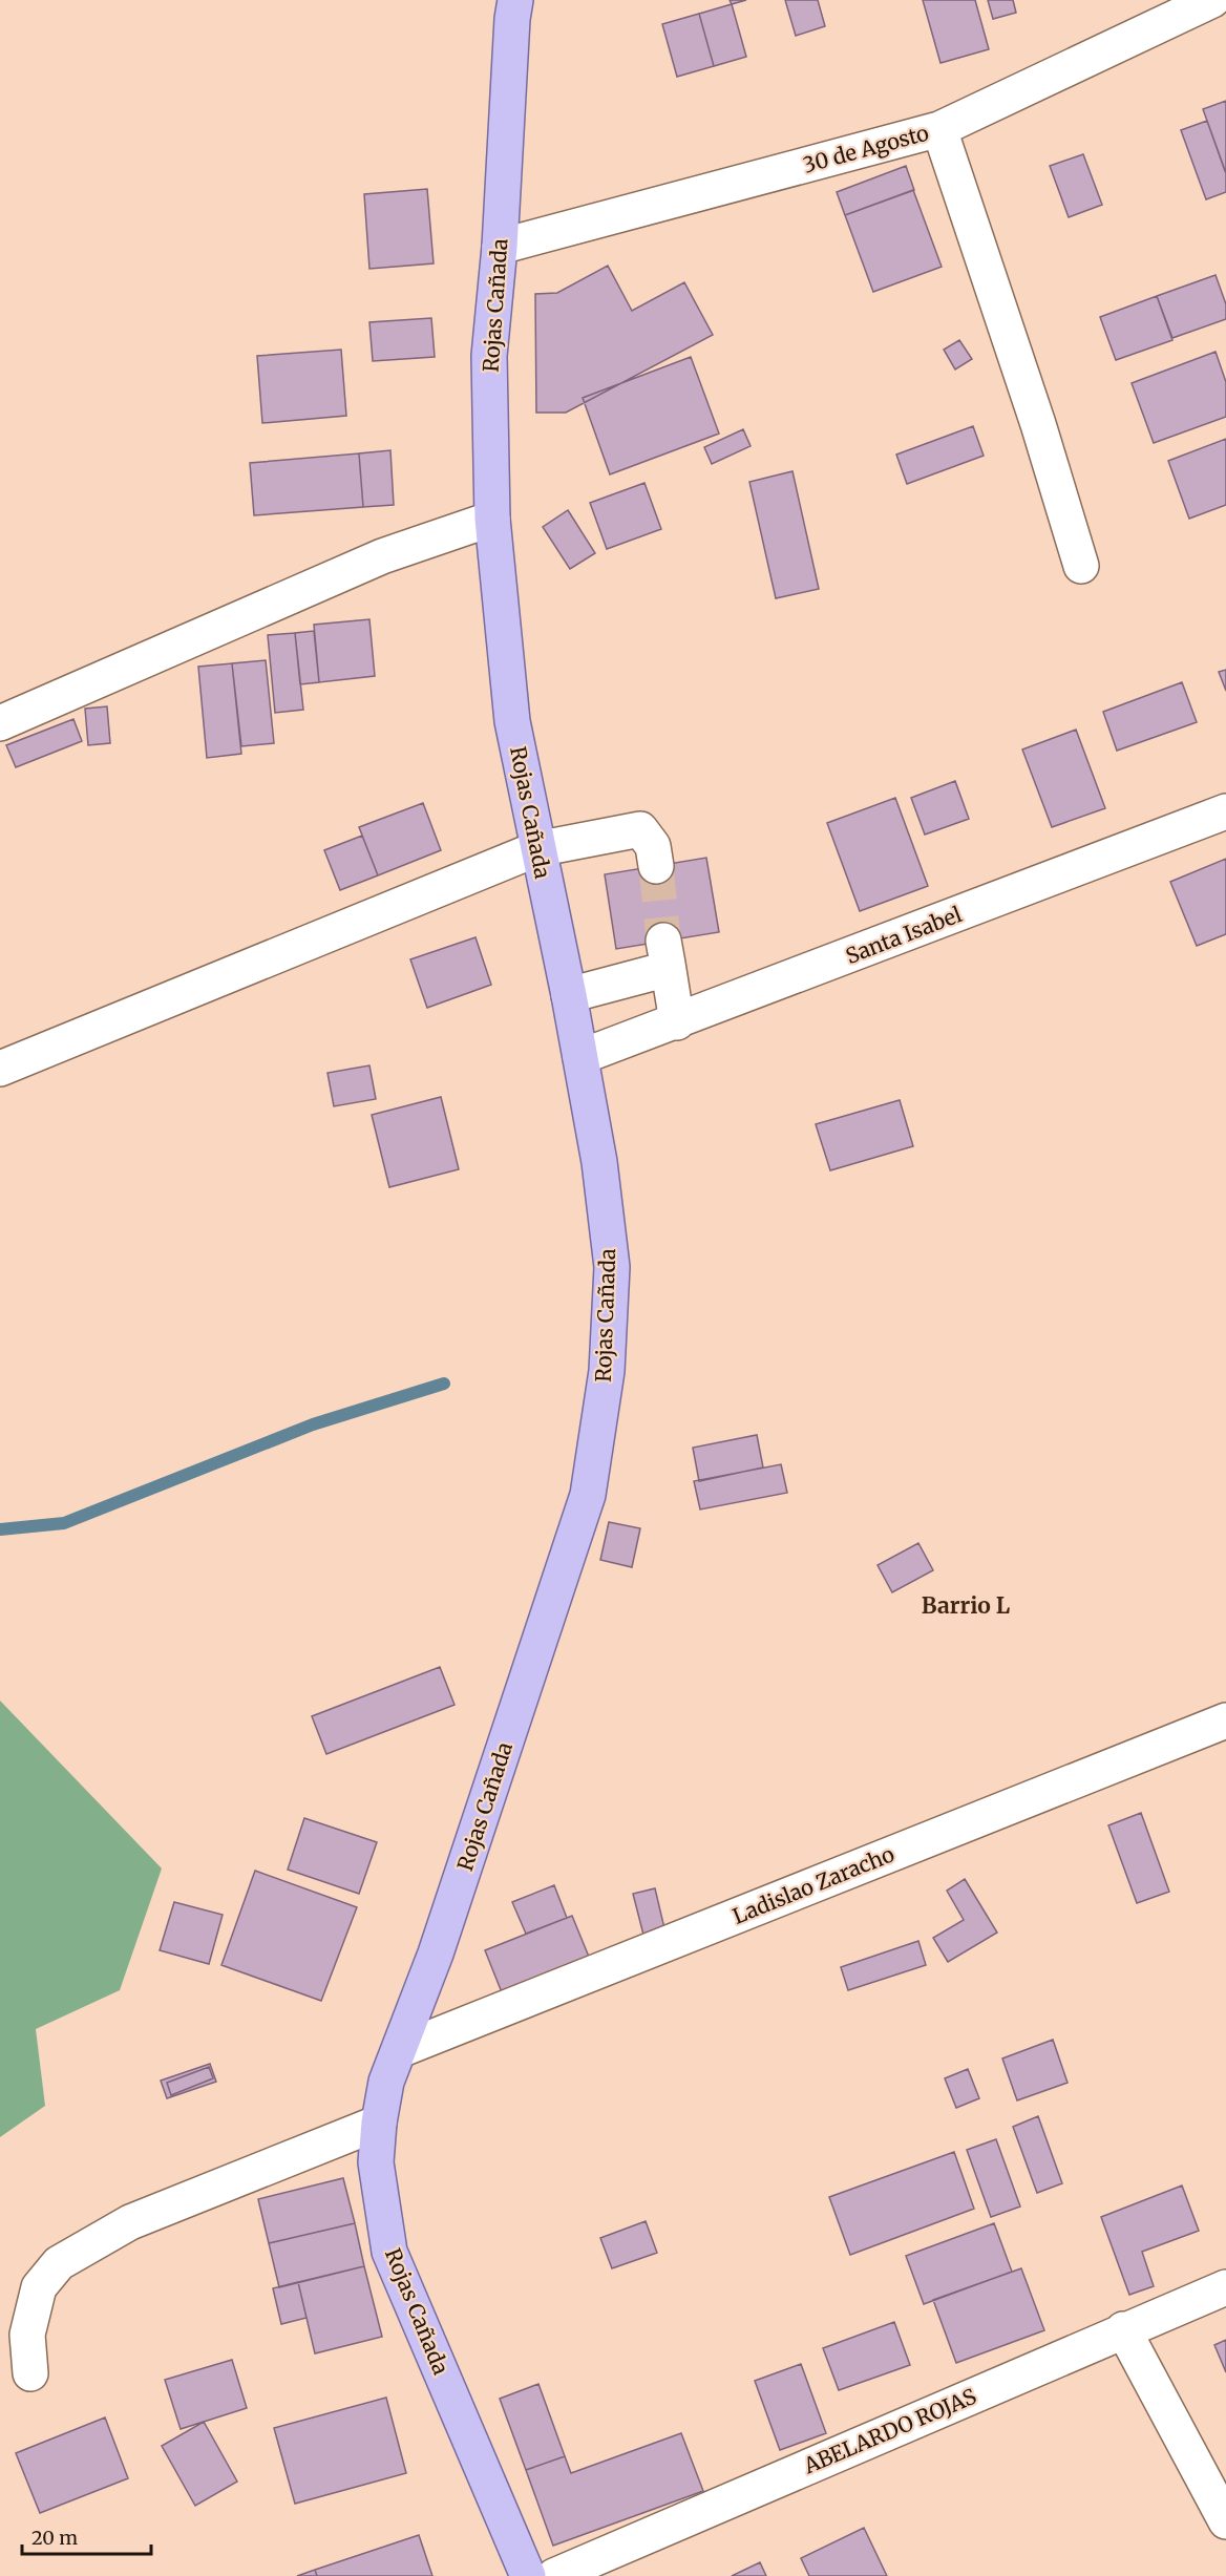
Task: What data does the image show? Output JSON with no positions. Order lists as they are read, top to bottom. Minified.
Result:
{"streets":{"main road":["Rojas Cañada"],"street":["30 de Agosto","Santa Isabel","Ladislao Zaracho","ABELARDO ROJAS"]},"crossings":[["30 de Agosto","Rojas Cañada"],["Rojas Cañada","Santa Isabel"],["Rojas Cañada","Ladislao Zaracho"]],"districts":["Barrio L"],"scale_bar":"20 m"}
